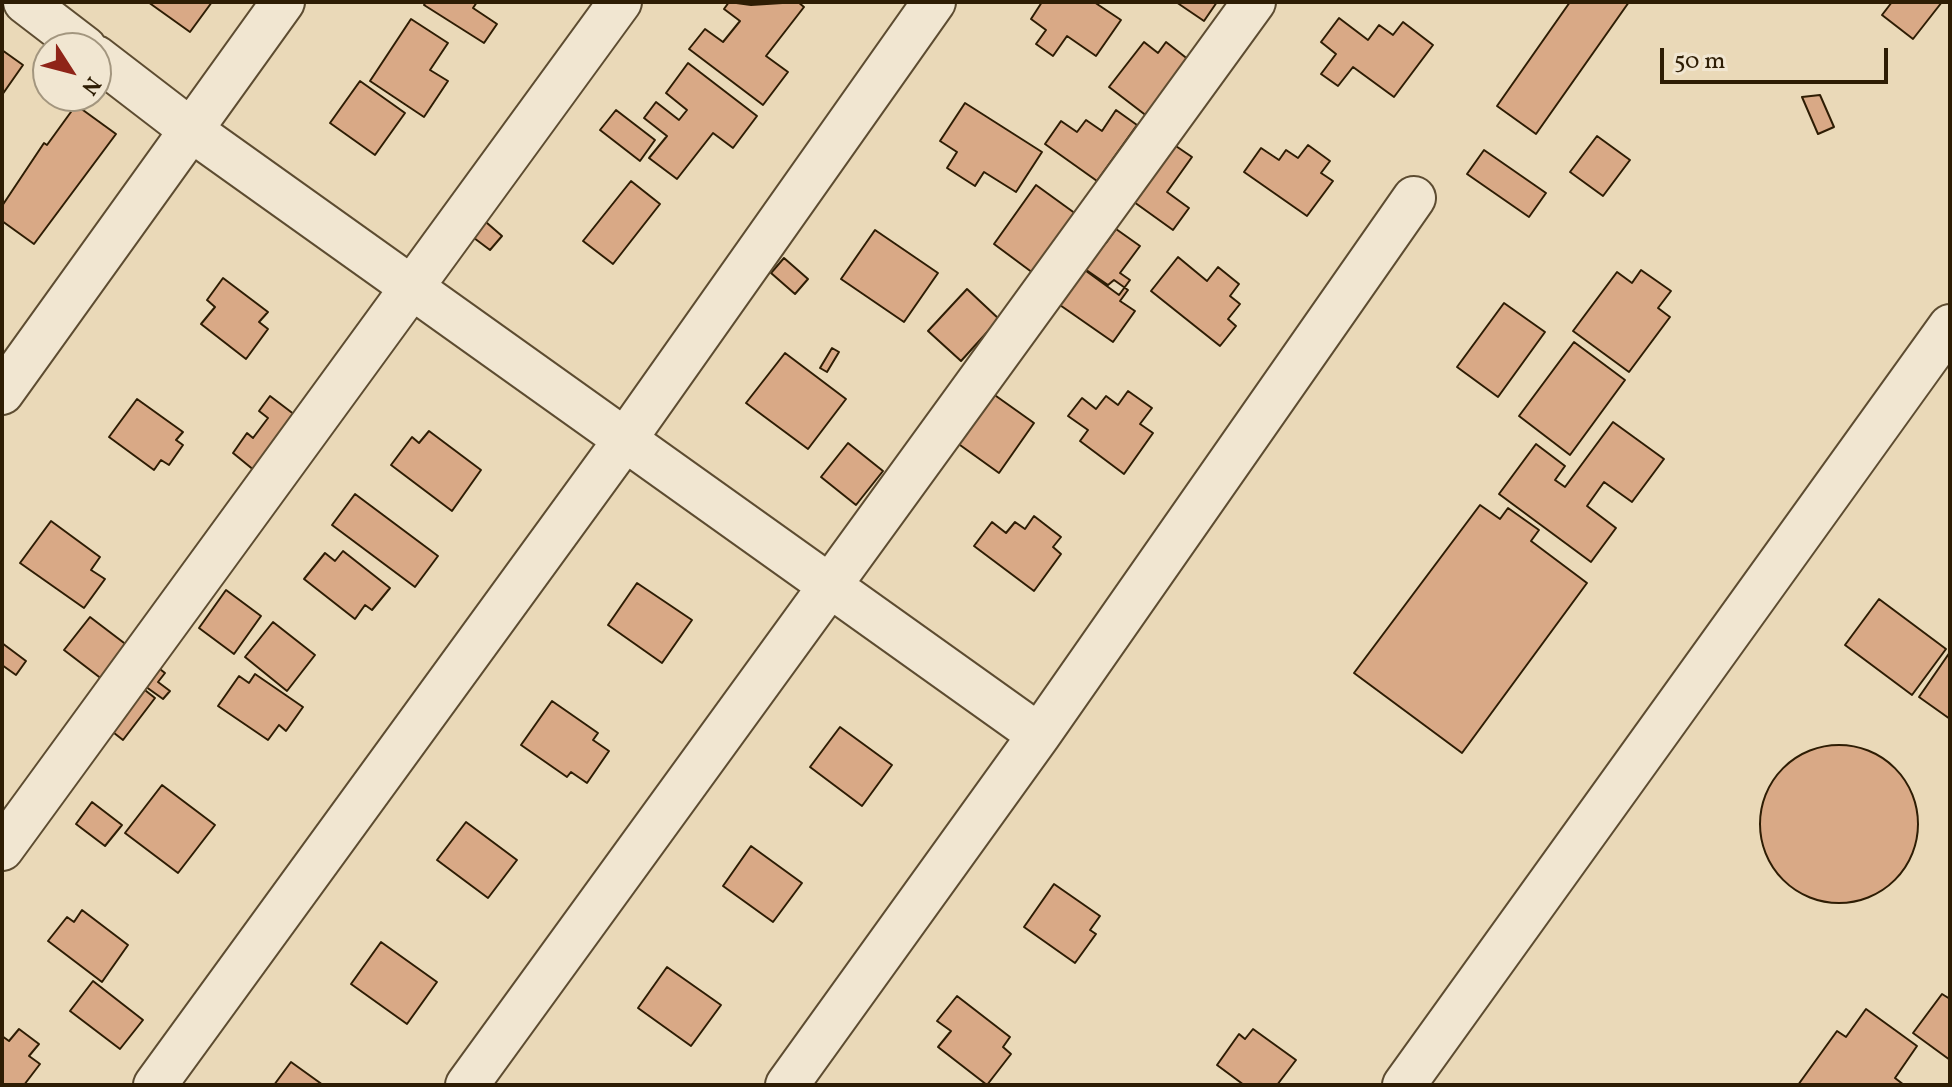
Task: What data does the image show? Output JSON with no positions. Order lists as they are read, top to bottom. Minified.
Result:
{"scale_bar":"50 m","north":"bottom right"}
